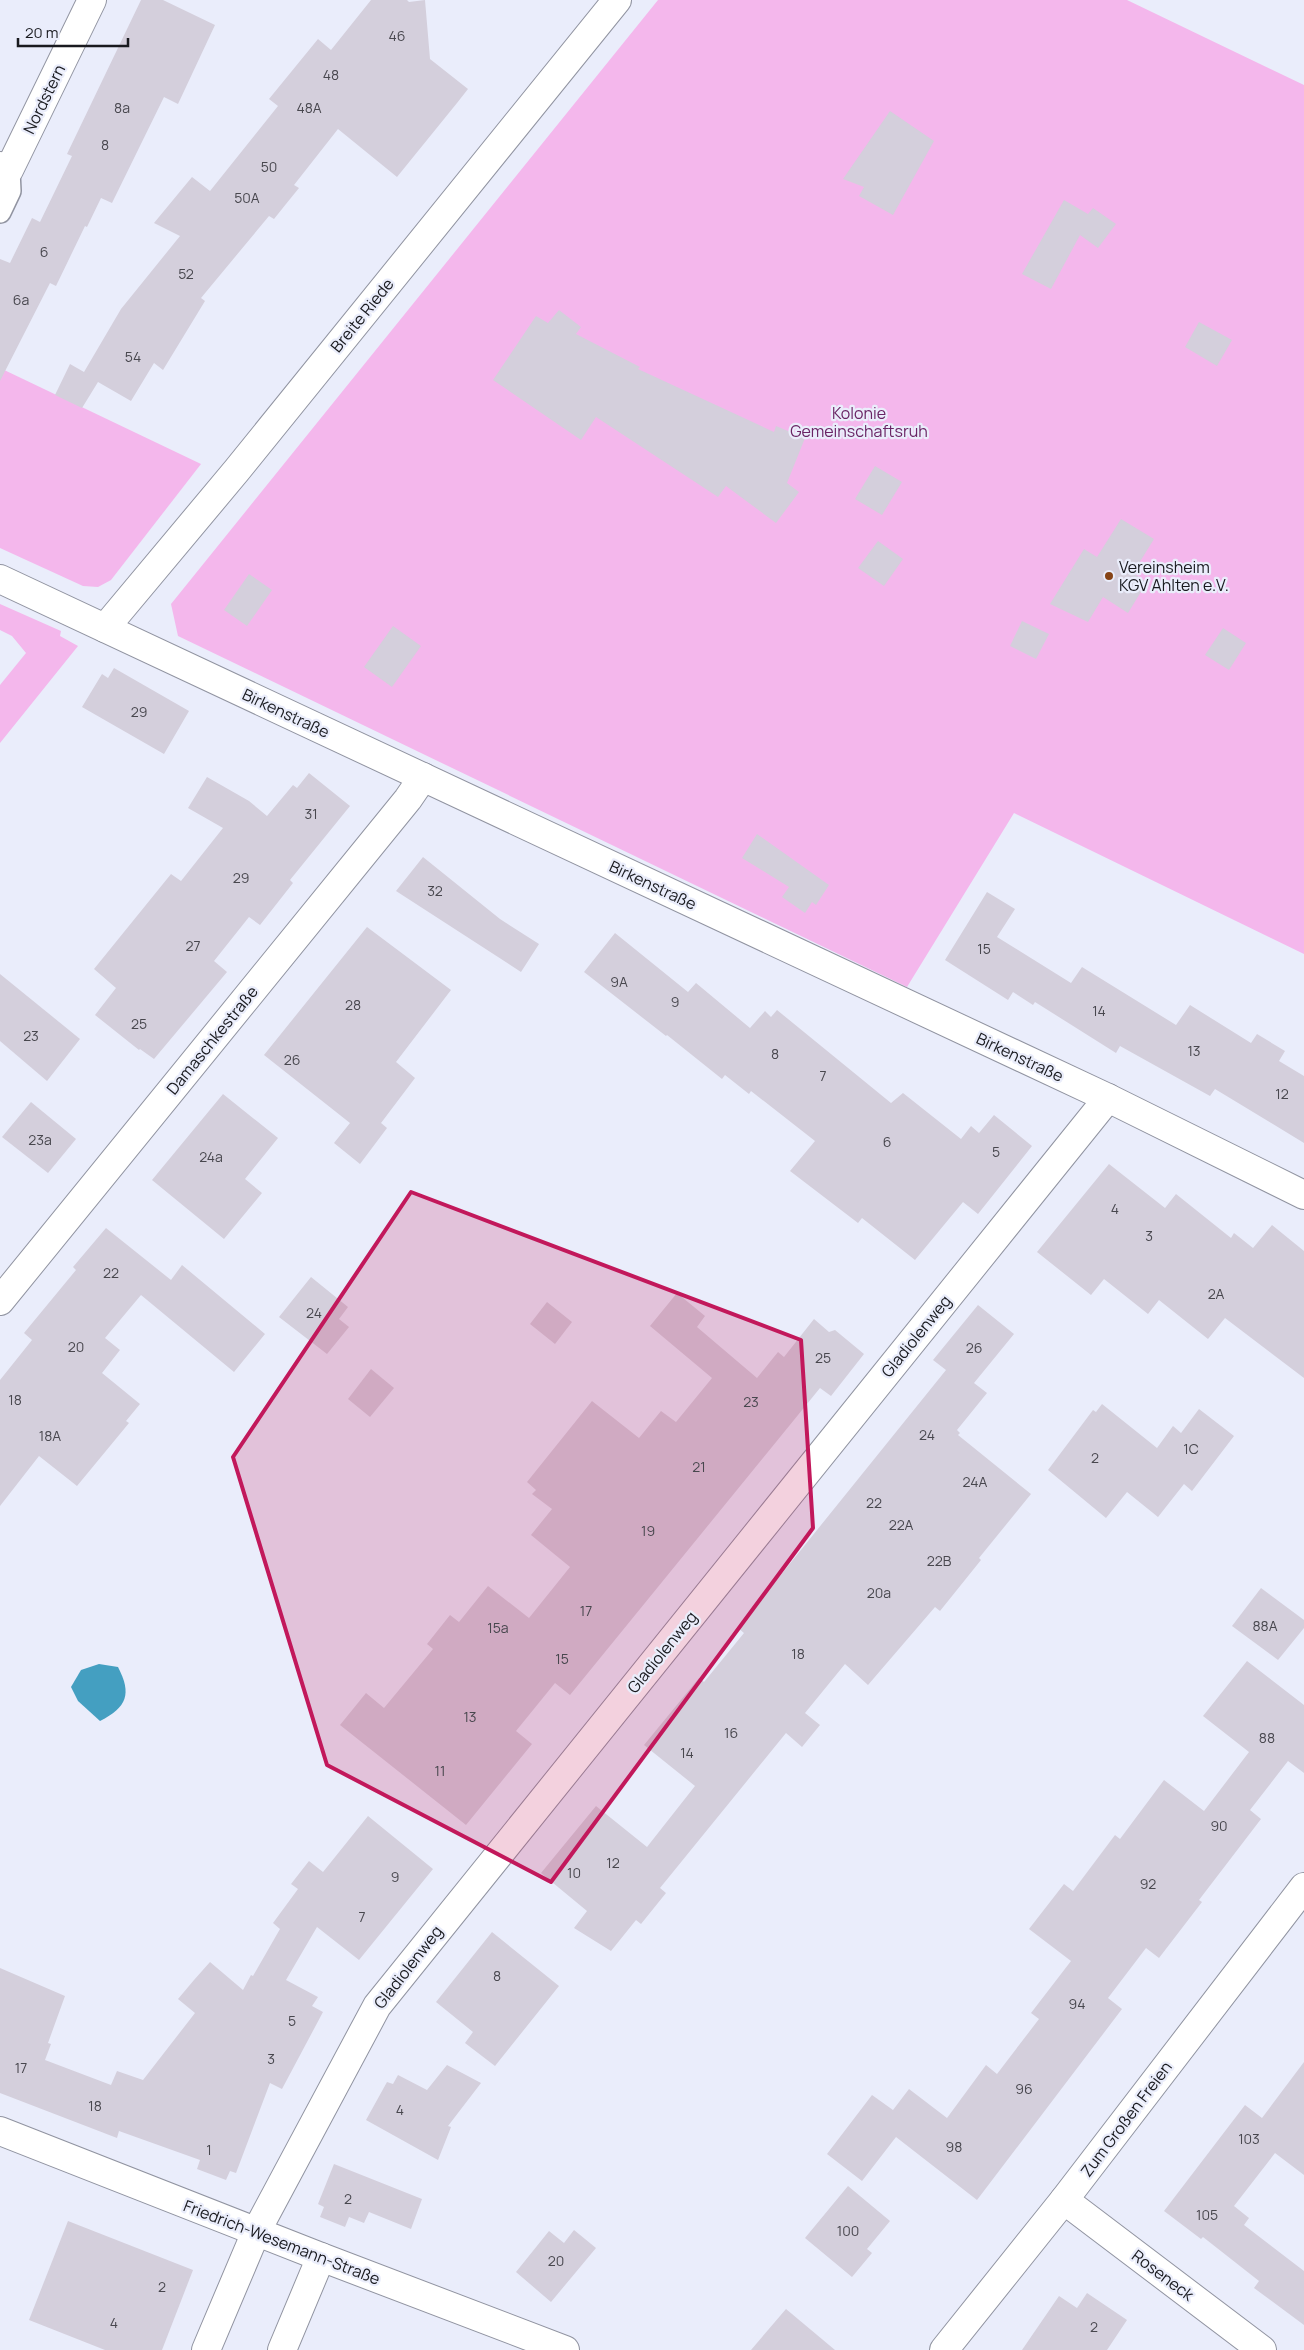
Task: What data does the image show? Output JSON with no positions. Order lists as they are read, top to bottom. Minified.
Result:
{"streets":{"street":["Nordstern","Breite Riede","Birkenstraße","Damaschkestraße","Gladiolenweg","Zum Großen Freien","Friedrich-Wesemann-Straße","Roseneck"]},"crossings":[["Breite Riede","Birkenstraße"],["Birkenstraße","Damaschkestraße"],["Birkenstraße","Gladiolenweg"],["Gladiolenweg","Friedrich-Wesemann-Straße"],["Zum Großen Freien","Roseneck"]],"parks":["Kolonie Gemeinschaftsruh"],"places":["Vereinsheim KGV Ahlten e.V."],"house_numbers":["46","48","8a","48A","8","50","50A","6","52","6a","54","29","31","29","32","27","15","9A","9","28","14","25","23","13","8","26","7","12","23a","6","5","24a","4","3","22","2A","24","20","26","25","18","23","24","18A","1C","2","21","24A","22","22A","19","22B","20a","17","88A","15a","18","15","13","16","88","14","11","90","12","10","9","92","7","8","94","5","3","17","96","18","4","103","98","1","2","105","100","20","2","4","2"],"scale_bar":"20 m"}
